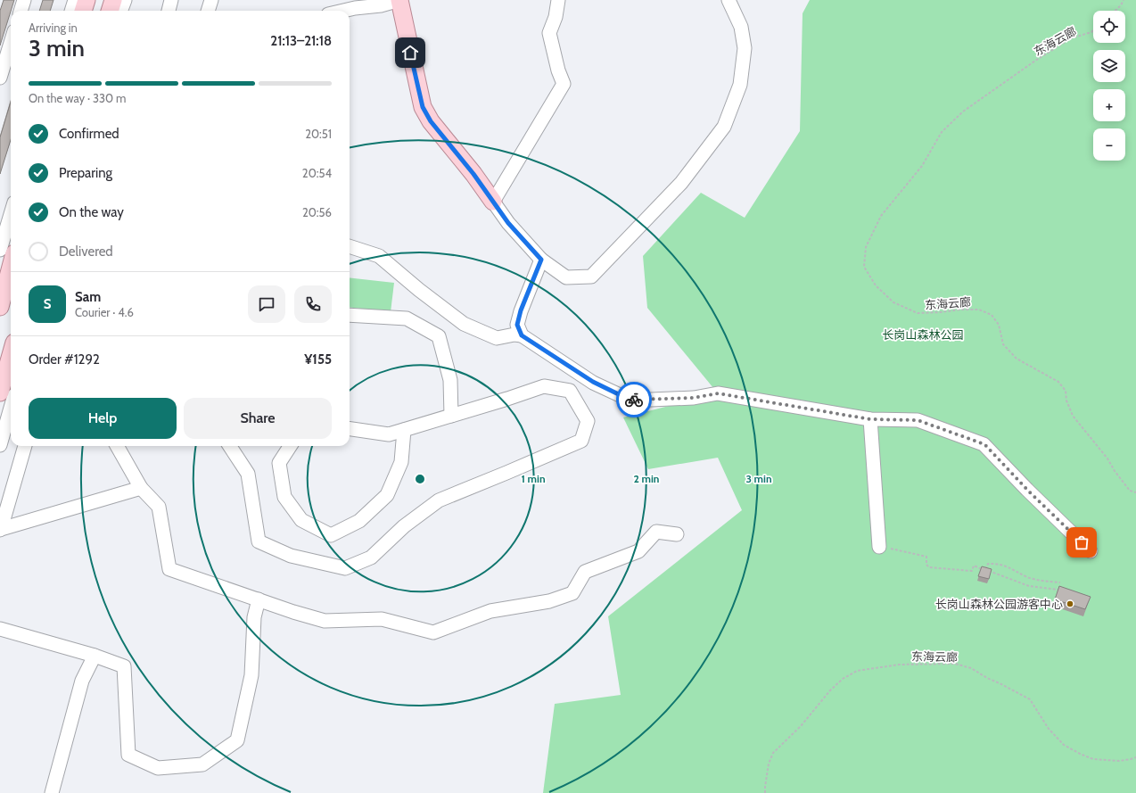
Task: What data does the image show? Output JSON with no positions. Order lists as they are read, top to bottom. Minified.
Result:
{"streets":{"path":["东海云廊"]},"parks":["长岗山森林公园"],"places":["长岗山森林公园游客中心"],"page":{"map_buttons":["+","−"],"heading":["3 min","Arriving in","21:13–21:18"],"panel":["Sam","Courier · 4.6","Order #1292","¥155"],"bar":"On the way · 330 m","list":[["Confirmed","20:51"],["Preparing","20:54"],["On the way","20:56"],"Delivered"],"round":"S","buttons":["Help","Share"]},"rings":["1 min","2 min","3 min"]}
